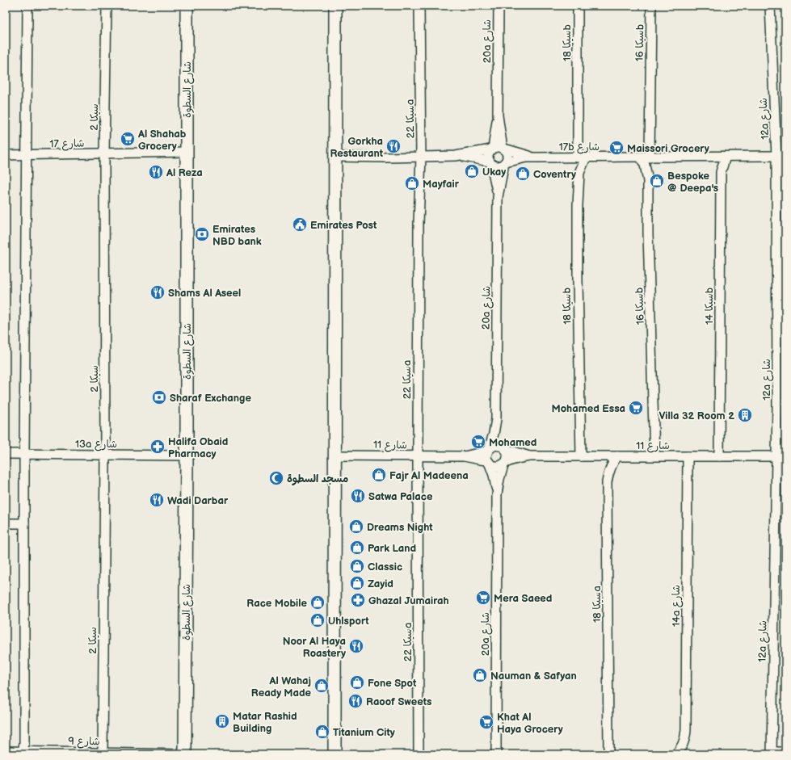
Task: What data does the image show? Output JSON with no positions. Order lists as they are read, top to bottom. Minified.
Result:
{"streets":{"main road":["شارع السطوة"],"street":["20a شارع","سيكا 18b","سيكا 16b","سيكا 2","سيكا 22a","12a شارع","شارع 17","17b شارع","سيكا 14b","13a شارع","شارع 11","سيكا 18a","14a شارع","شارع 9"]},"crossings":[["20a شارع","17b شارع"],["20a شارع","شارع 11"],["سيكا 18b","17b شارع"],["سيكا 18b","شارع 11"],["سيكا 16b","17b شارع"],["سيكا 16b","شارع 11"],["شارع السطوة","شارع 17"],["شارع السطوة","13a شارع"],["سيكا 2","شارع 17"],["سيكا 2","13a شارع"],["سيكا 2","شارع 9"],["سيكا 22a","شارع 11"],["12a شارع","17b شارع"],["12a شارع","شارع 11"],["17b شارع","سيكا 14b"],["سيكا 14b","شارع 11"],["شارع 11","سيكا 18a"],["شارع 11","14a شارع"]],"places":{"supermarket":["Al Shahab Grocery","Maissori Grocery","Mohamed Essa","Mohamed","Mera Saeed","Khat Al Haya Grocery"],"restaurant":["Gorkha Restaurant","Al Reza","Shams Al Aseel","Satwa Palace","Wadi Darbar","Noor Al Haya Roastery","Raoof Sweets"],"shop":["Ukay","Coventry","Bespoke @ Deepa's","Mayfair","Fajr Al Madeena","Dreams Night","Park Land","Classic","Zayid","Race Mobile","Uhlsport","Nauman & Safyan","Fone Spot","Al Wahaj Ready Made","Titanium City"],"public building":["Emirates Post"],"bank":["Emirates NBD bank","Sharaf Exchange"],"building":["Villa 32 Room 2","Matar Rashid Building"],"pharmacy":["Halifa Obaid Pharmacy","Ghazal Jumairah"],"mosque":["مسجد السطوة"]}}
